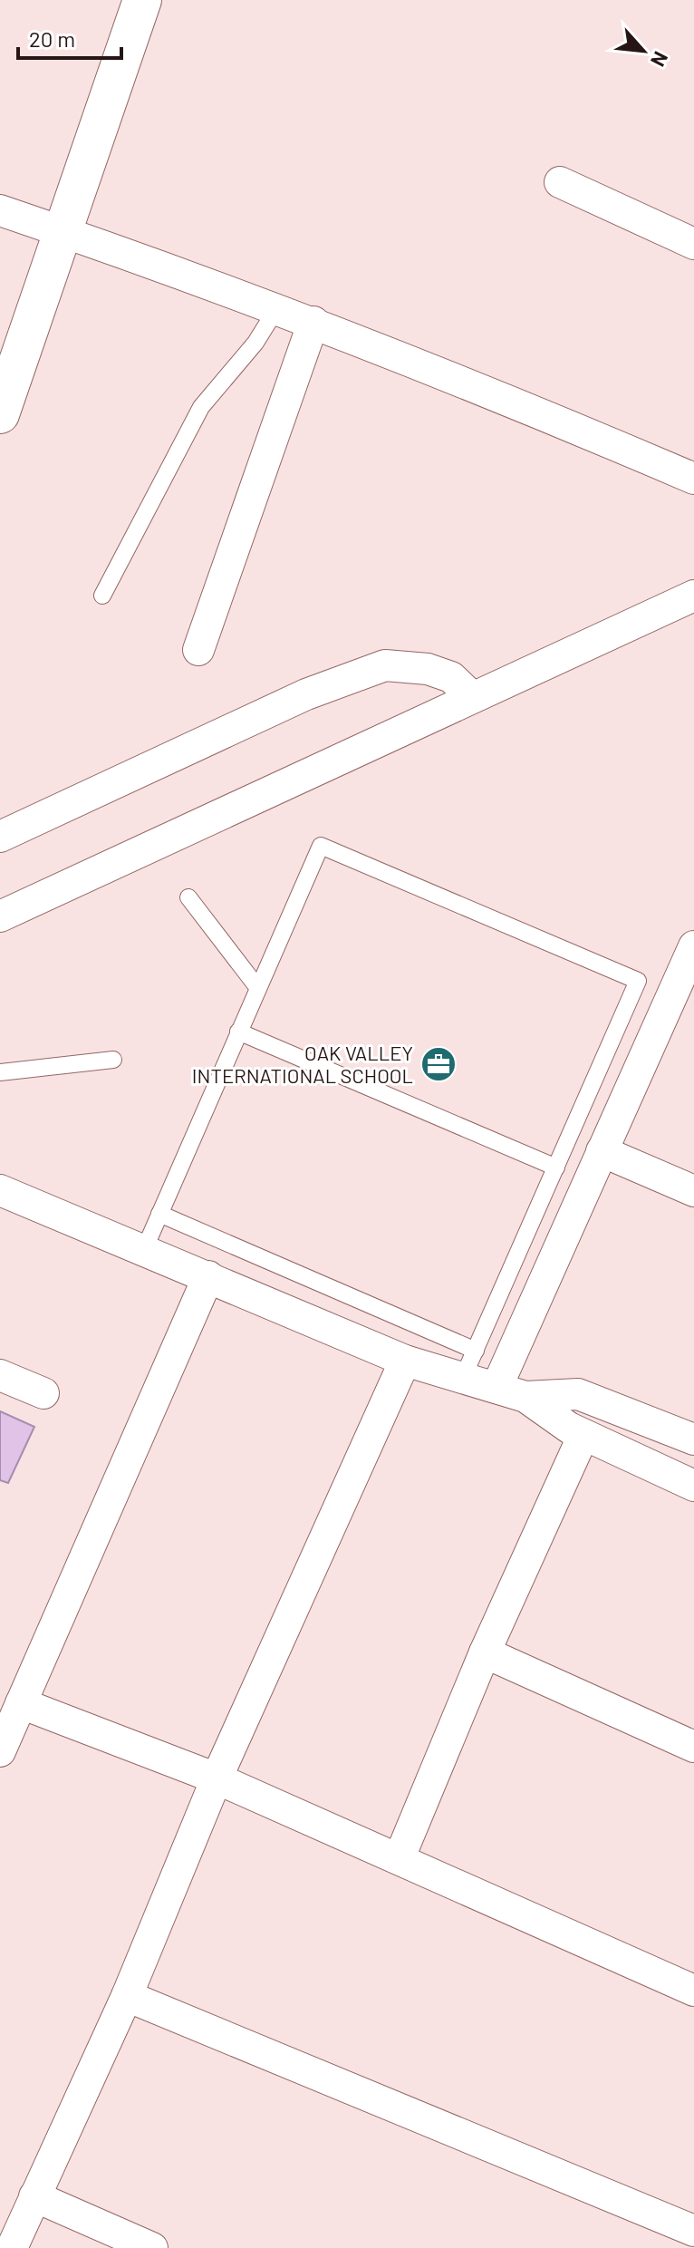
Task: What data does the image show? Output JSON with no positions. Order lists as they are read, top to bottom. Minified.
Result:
{"places":{"office":["OAK VALLEY INTERNATIONAL SCHOOL"]},"scale_bar":"20 m","north":"bottom right"}
